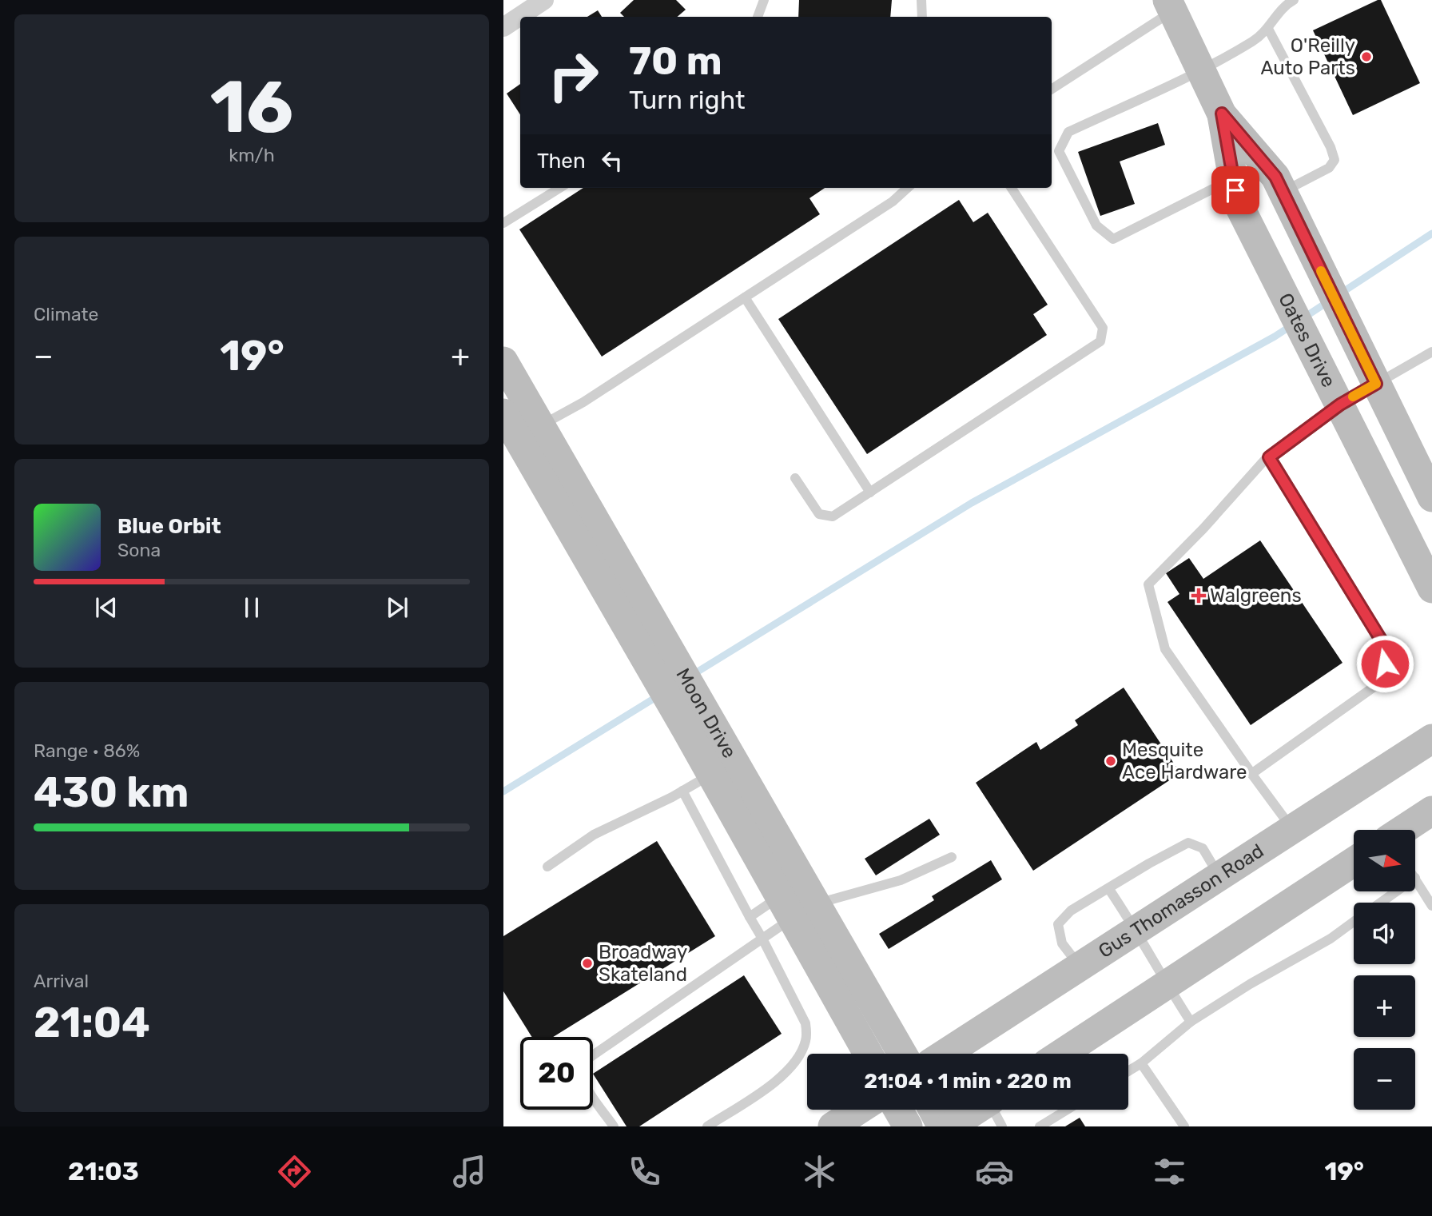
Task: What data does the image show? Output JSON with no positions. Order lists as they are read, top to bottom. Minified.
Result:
{"streets":{"main road":["Oates Drive","Moon Drive","Gus Thomasson Road"]},"places":{"other":["O'Reilly Auto Parts","Mesquite Ace Hardware","Broadway Skateland"],"health":["Walgreens"]},"north":"right","page":{"tile":[["16","km/h"],"Climate",["Range · 86%","430 km"],["Arrival","21:04"]],"turn":["70 m","Turn right"],"then":"Then","heat":["−","19°","+"],"song":["Blue Orbit","Sona"],"map_buttons":["+","−"],"limit":"20","trip":"21:04 · 1 min · 220 m","tabs":["21:03","19°"]}}
